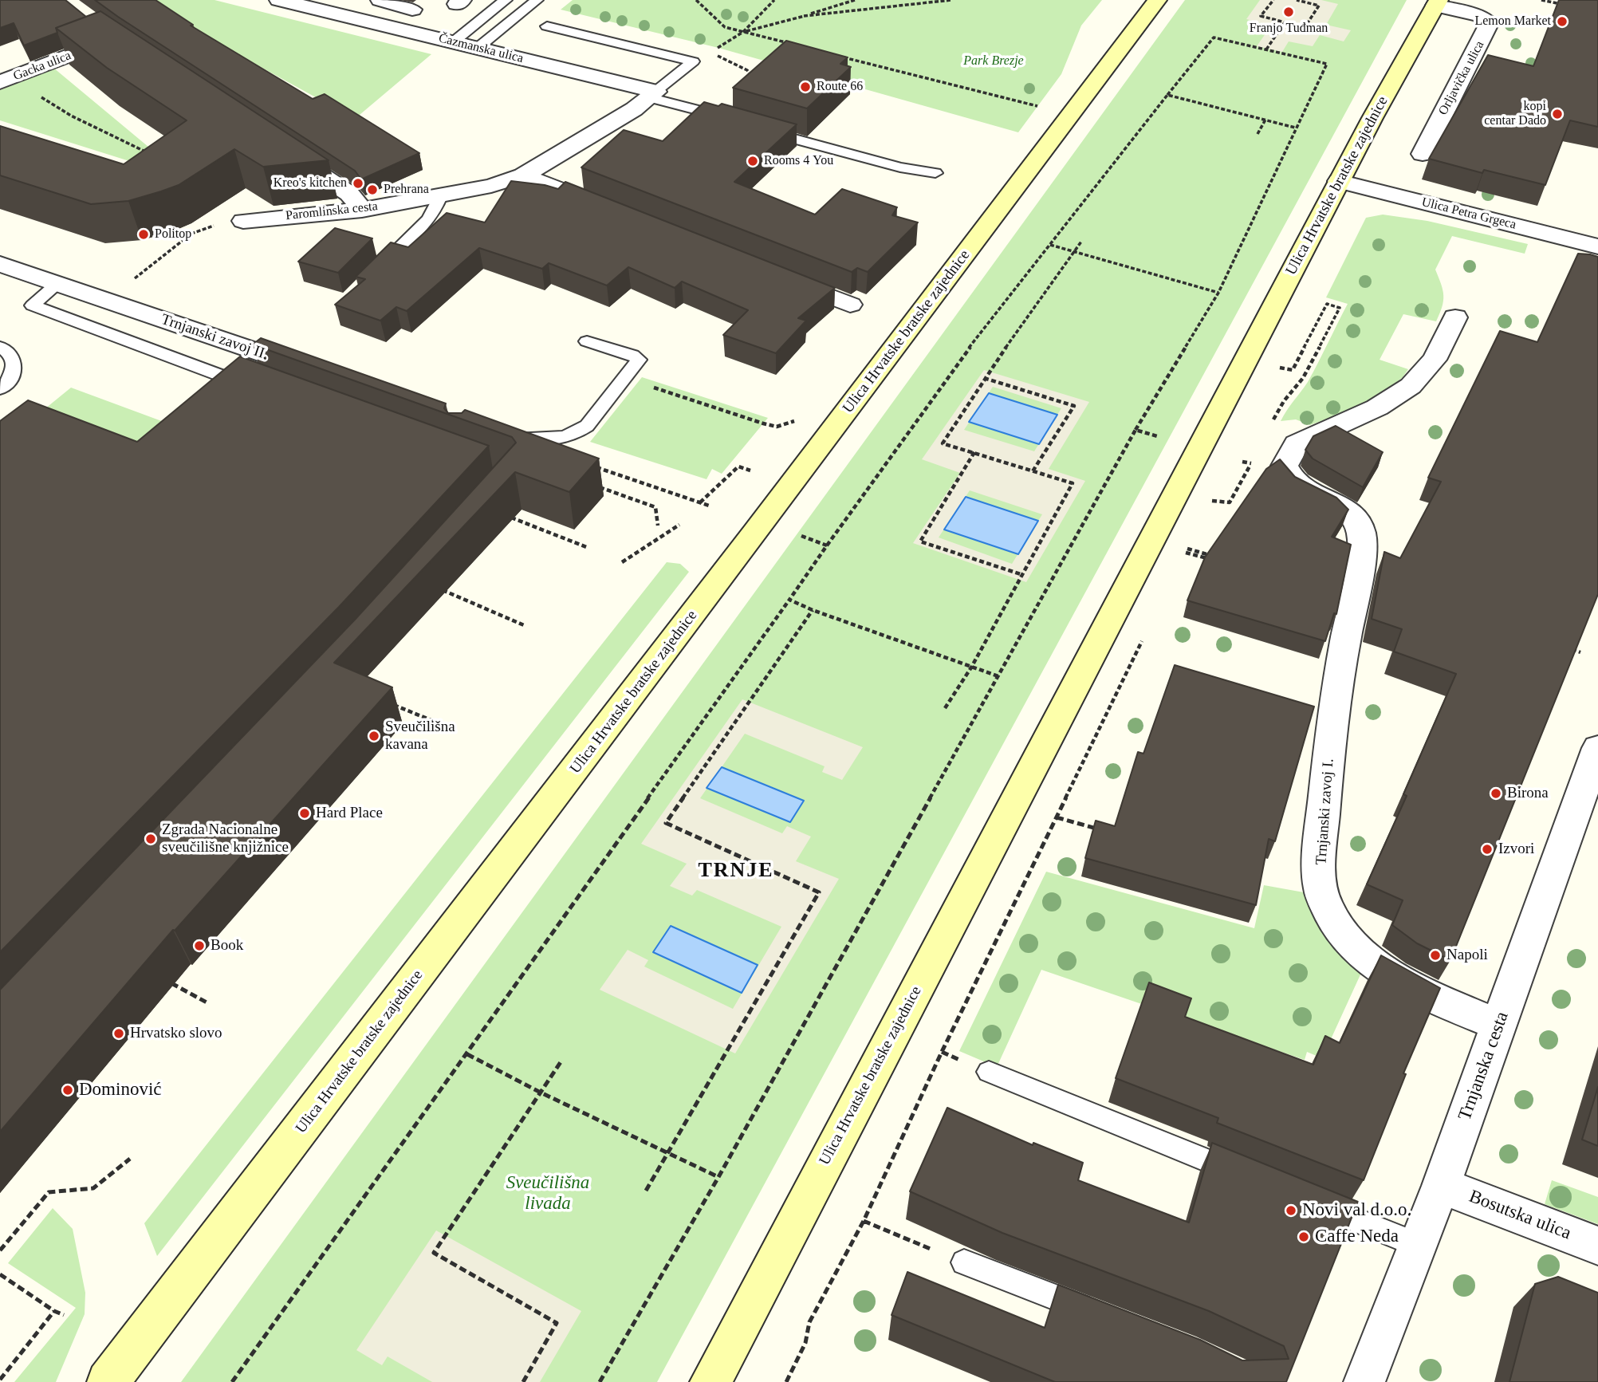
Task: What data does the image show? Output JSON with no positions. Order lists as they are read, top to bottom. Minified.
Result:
{"streets":{"main road":["Ulica Hrvatske bratske zajednice"],"street":["Čazmanska ulica","Gacka ulica","Orljavička ulica","Paromlinska cesta","Ulica Petra Grgeca","Trnjanski zavoj II.","Trnjanski zavoj I.","Trnjanska cesta","Bosutska ulica"]},"crossings":[["Čazmanska ulica","Paromlinska cesta"],["Orljavička ulica","Ulica Hrvatske bratske zajednice"],["Ulica Hrvatske bratske zajednice","Ulica Petra Grgeca"],["Trnjanski zavoj I.","Trnjanska cesta"],["Trnjanska cesta","Bosutska ulica"]],"districts":["TRNJE"],"parks":["Park Brezje","Sveučilišna livada"],"places":["Franjo Tuđman","Lemon Market","Route 66","kopi centar Dado","Rooms 4 You","Kreo's kitchen","Prehrana","Politop","Sveučilišna kavana","Birona","Hard Place","Zgrada Nacionalne sveučilišne knjižnice","Izvori","Book","Napoli","Hrvatsko slovo","Dominović","Novi val d.o.o.","Caffe Neda"]}
